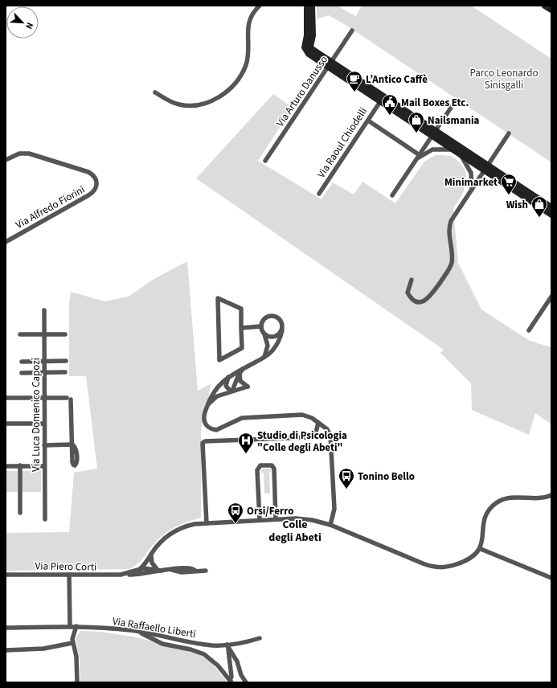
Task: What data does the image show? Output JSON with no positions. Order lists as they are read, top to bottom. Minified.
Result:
{"streets":{"street":["Via Arturo Danusso","Via Raoul Chiodelli","Via Alfredo Fiorini","Via Luca Domenico Capozi","Via Piero Corti","Via Raffaello Liberti"]},"districts":["Colle degli Abeti"],"parks":["Parco Leonardo Sinisgalli"],"places":{"cafe":["L’Antico Caffè"],"public building":["Mail Boxes Etc."],"shop":["Nailsmania","Wish"],"supermarket":["Minimarket"],"hospital":["Studio di Psicologia \"Colle degli Abeti\""],"bus stop":["Tonino Bello","Orsi/Ferro"]},"north":"bottom right"}
